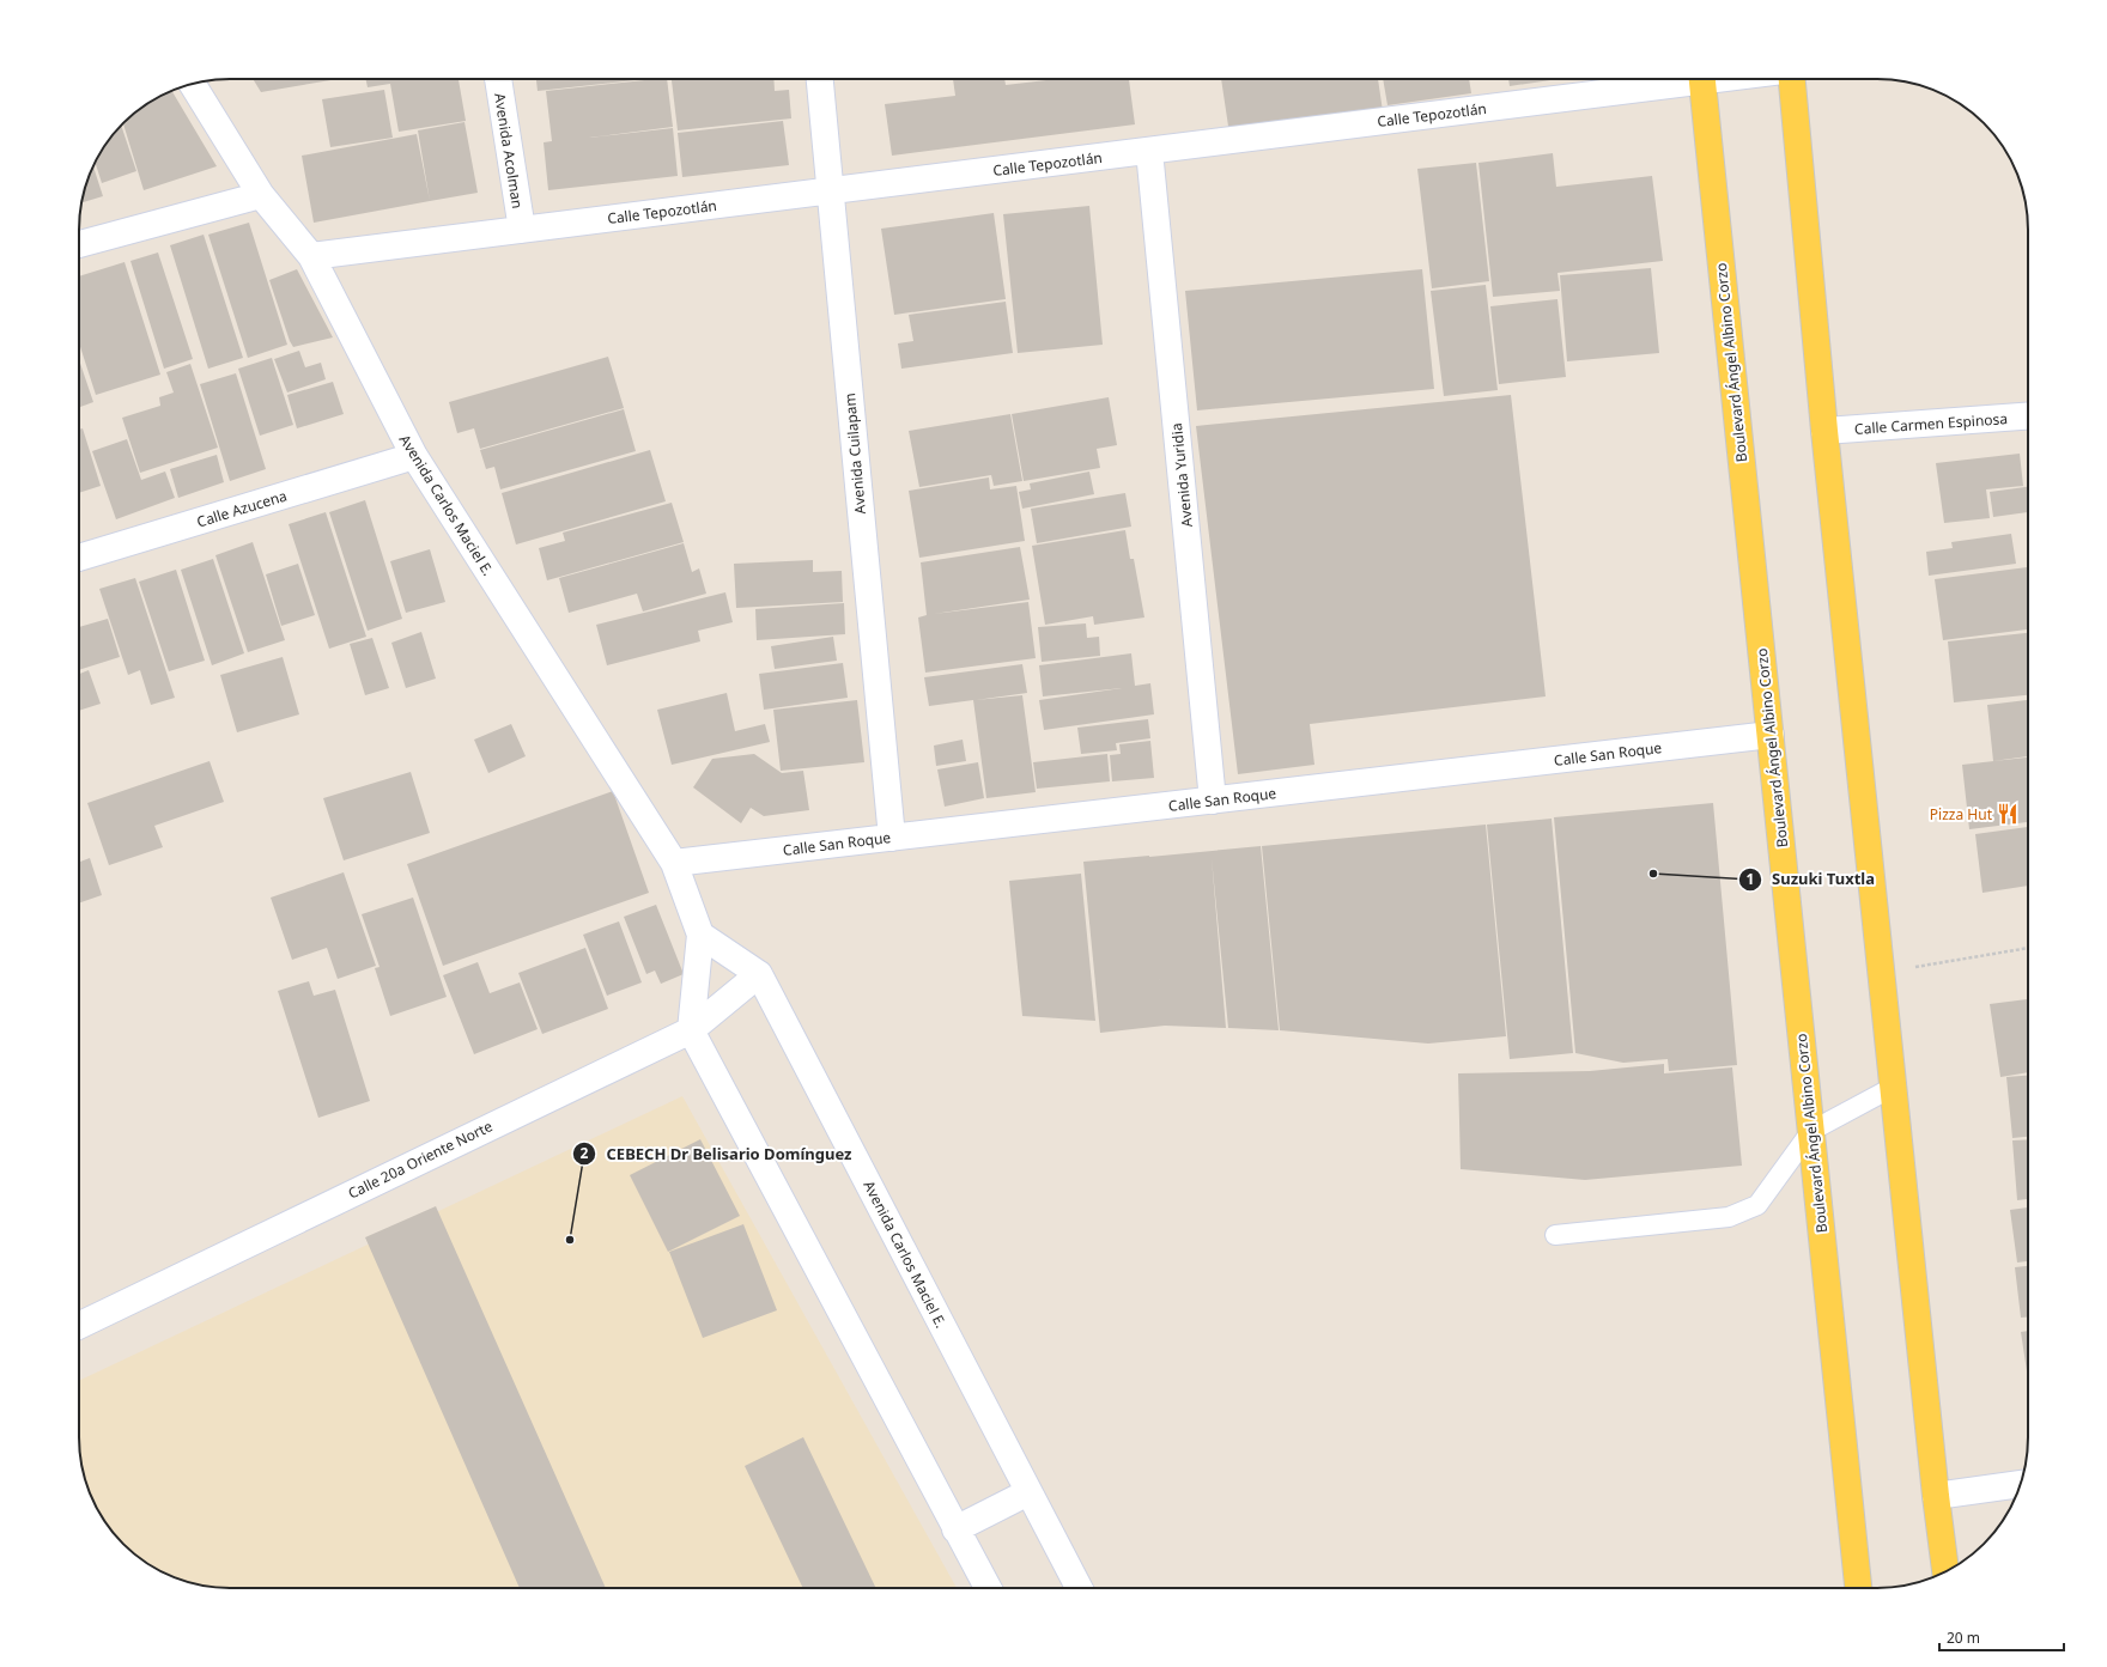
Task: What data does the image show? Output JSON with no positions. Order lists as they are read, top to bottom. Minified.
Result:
{"streets":{"main road":["Boulevard Ángel Albino Corzo"],"street":["Calle Tepozotlán","Avenida Acolman","Calle Carmen Espinosa","Avenida Cuilapam","Avenida Yuridia","Avenida Carlos Maciel E.","Calle Azucena","Calle San Roque","Calle 20a Oriente Norte"]},"crossings":[["Calle Tepozotlán","Avenida Acolman"],["Calle Tepozotlán","Avenida Cuilapam"],["Calle Tepozotlán","Avenida Yuridia"],["Calle Tepozotlán","Avenida Carlos Maciel E."],["Boulevard Ángel Albino Corzo","Calle San Roque"],["Avenida Cuilapam","Calle San Roque"],["Avenida Yuridia","Calle San Roque"],["Avenida Carlos Maciel E.","Calle Azucena"],["Avenida Carlos Maciel E.","Calle San Roque"],["Avenida Carlos Maciel E.","Calle 20a Oriente Norte"]],"places":{"restaurant":["Pizza Hut"],"other":["Suzuki Tuxtla","CEBECH Dr Belisario Domínguez"]},"scale_bar":"20 m"}
